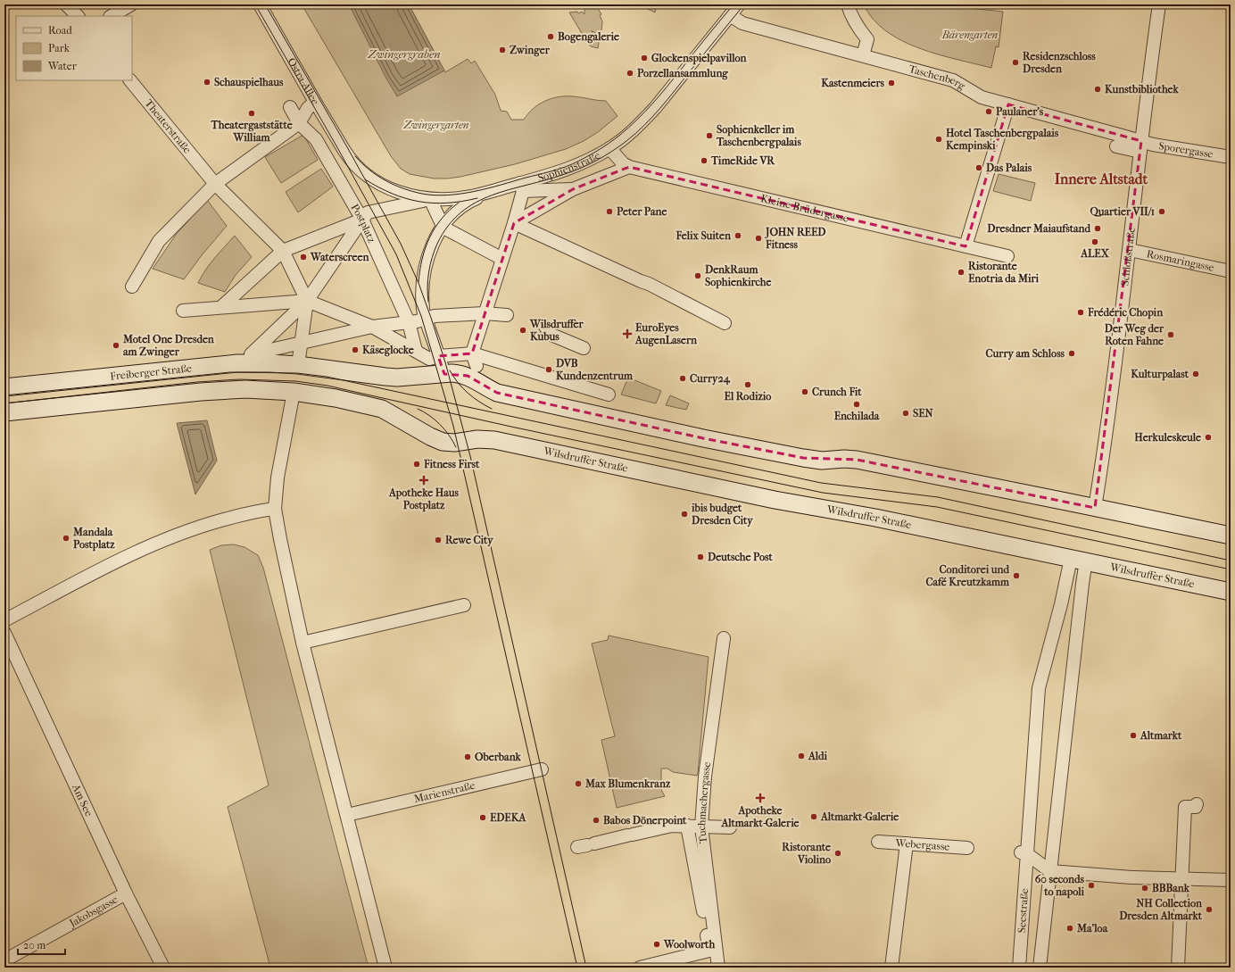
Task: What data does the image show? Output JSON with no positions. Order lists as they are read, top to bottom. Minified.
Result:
{"streets":{"street":["Taschenberg","Ostra-Allee","Theaterstraße","Sporergasse","Sophienstraße","Kleine Brüdergasse","Postplatz","Schloßstraße","Rosmaringasse","Freiberger Straße","Wilsdruffer Straße","Marienstraße","Am See","Tuchmachergasse","Webergasse","Jakobsgasse","Seestraße"]},"crossings":[["Taschenberg","Sporergasse"],["Taschenberg","Sophienstraße"],["Taschenberg","Schloßstraße"],["Ostra-Allee","Sophienstraße"],["Sporergasse","Schloßstraße"],["Sophienstraße","Kleine Brüdergasse"],["Sophienstraße","Postplatz"],["Schloßstraße","Rosmaringasse"],["Wilsdruffer Straße","Seestraße"],["Am See","Jakobsgasse"]],"districts":["Innere Altstadt"],"water":["Zwingergraben"],"parks":["Bärengarten","Zwingergarten"],"places":{"other":["Bogengalerie","Zwinger","Glockenspielpavillon","Residenzschloss Dresden","Porzellansammlung","Schauspielhaus","Kastenmeiers","Kunstbibliothek","Paulaner's","Theatergaststätte William","Sophienkeller im Taschenbergpalais","Hotel Taschenbergpalais Kempinski","TimeRide VR","Das Palais","Peter Pane","Quartier VII/1","Dresdner Maiaufstand","Felix Suiten","JOHN REED Fitness","ALEX","Waterscreen","Ristorante Enotria da Miri","DenkRaum Sophienkirche","Frédéric Chopin","Wilsdruffer Kubus","Der Weg der Roten Fahne","Motel One Dresden am Zwinger","Käseglocke","Curry am Schloss","DVB Kundenzentrum","Kulturpalast","Curry24","El Rodizio","Crunch Fit","Enchilada","SEN","Herkuleskeule","Fitness First","ibis budget Dresden City","Mandala Postplatz","Rewe City","Deutsche Post","Conditorei und Café Kreutzkamm","Altmarkt","Aldi","Oberbank","Max Blumenkranz","Altmarkt-Galerie","EDEKA","Babos Dönerpoint","Ristorante Violino","60 seconds to napoli","BBBank","NH Collection Dresden Altmarkt","Ma'loa","Woolworth"],"health":["EuroEyes AugenLasern","Apotheke Haus Postplatz","Apotheke Altmarkt-Galerie"]},"legend":["Road","Park","Water"],"scale_bar":"20 m"}
